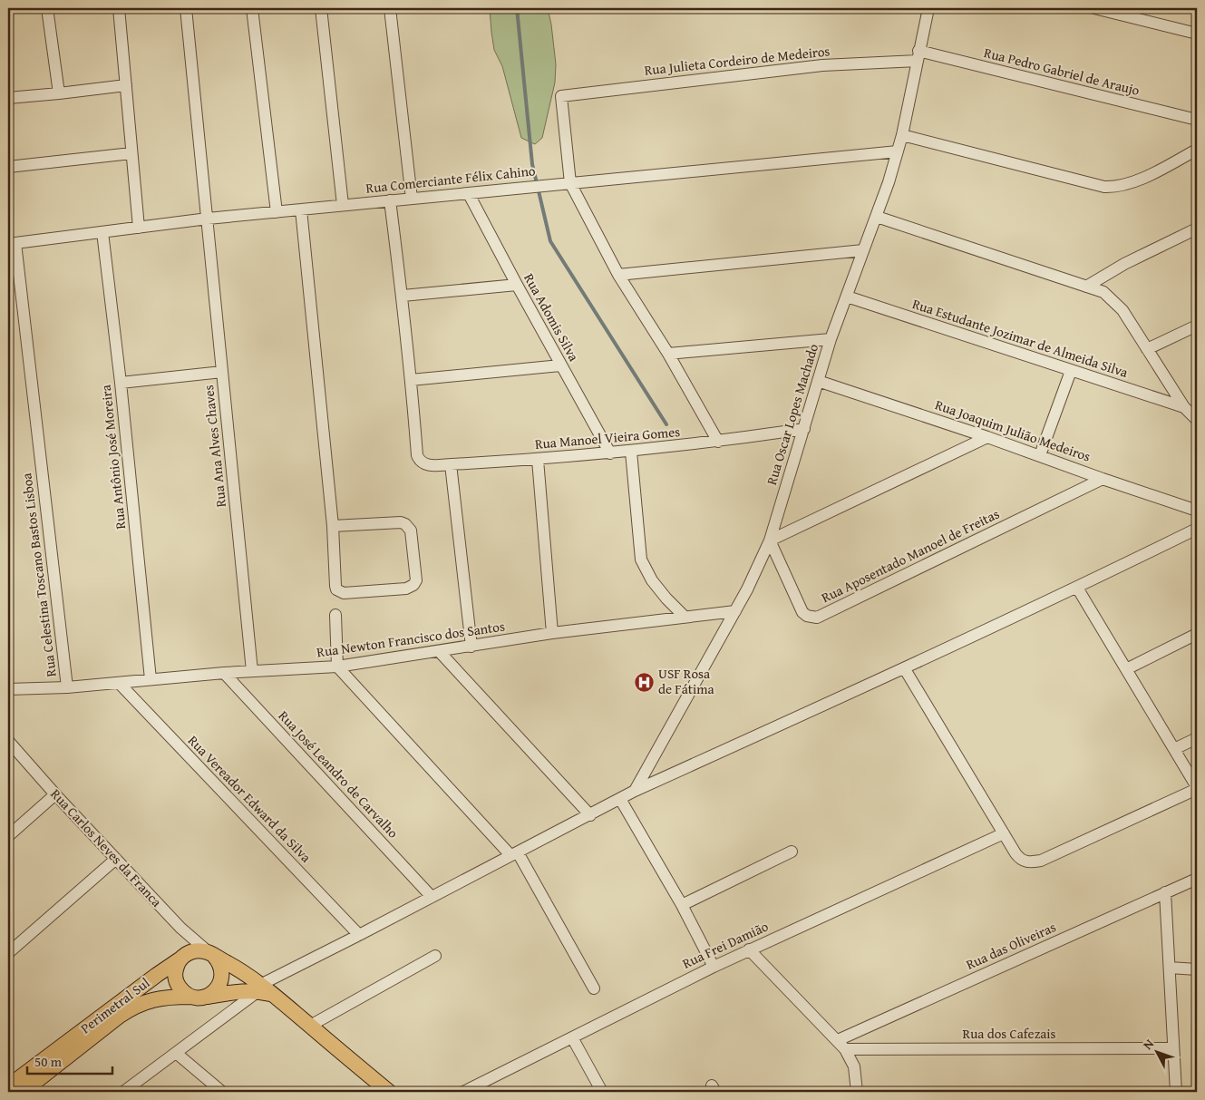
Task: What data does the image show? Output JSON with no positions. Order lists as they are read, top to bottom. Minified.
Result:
{"streets":{"main road":["Rua Carlos Neves da Franca","Perimetral Sul"],"street":["Rua Julieta Cordeiro de Medeiros","Rua Pedro Gabriel de Araujo","Rua Comerciante Félix Cahino","Rua Adomis Silva","Rua Estudante Jozimar de Almeida Silva","Rua Oscar Lopes Machado","Rua Joaquim Julião Medeiros","Rua Manoel Vieira Gomes","Rua Ana Alves Chaves","Rua Antônio José Moreira","Rua Aposentado Manoel de Freitas","Rua Celestina Toscano Bastos Lisboa","Rua Newton Francisco dos Santos","Rua José Leandro de Carvalho","Rua Vereador Edward da Silva","Rua Frei Damião","Rua das Oliveiras","Rua dos Cafezais"]},"crossings":[["Rua Julieta Cordeiro de Medeiros","Rua Pedro Gabriel de Araujo"],["Rua Julieta Cordeiro de Medeiros","Rua Comerciante Félix Cahino"],["Rua Julieta Cordeiro de Medeiros","Rua Oscar Lopes Machado"],["Rua Pedro Gabriel de Araujo","Rua Oscar Lopes Machado"],["Rua Comerciante Félix Cahino","Rua Adomis Silva"],["Rua Comerciante Félix Cahino","Rua Oscar Lopes Machado"],["Rua Comerciante Félix Cahino","Rua Ana Alves Chaves"],["Rua Comerciante Félix Cahino","Rua Antônio José Moreira"],["Rua Comerciante Félix Cahino","Rua Celestina Toscano Bastos Lisboa"],["Rua Adomis Silva","Rua Manoel Vieira Gomes"],["Rua Estudante Jozimar de Almeida Silva","Rua Oscar Lopes Machado"],["Rua Oscar Lopes Machado","Rua Joaquim Julião Medeiros"],["Rua Oscar Lopes Machado","Rua Manoel Vieira Gomes"],["Rua Oscar Lopes Machado","Rua Aposentado Manoel de Freitas"],["Rua Oscar Lopes Machado","Rua Newton Francisco dos Santos"],["Rua Joaquim Julião Medeiros","Rua Aposentado Manoel de Freitas"],["Rua Ana Alves Chaves","Rua Newton Francisco dos Santos"],["Rua Antônio José Moreira","Rua Newton Francisco dos Santos"],["Rua Celestina Toscano Bastos Lisboa","Rua Newton Francisco dos Santos"],["Rua Newton Francisco dos Santos","Rua José Leandro de Carvalho"],["Rua Newton Francisco dos Santos","Rua Vereador Edward da Silva"],["Rua Carlos Neves da Franca","Perimetral Sul"],["Rua das Oliveiras","Rua dos Cafezais"]],"places":{"hospital":["USF Rosa de Fátima"]},"scale_bar":"50 m","north":"top left"}
